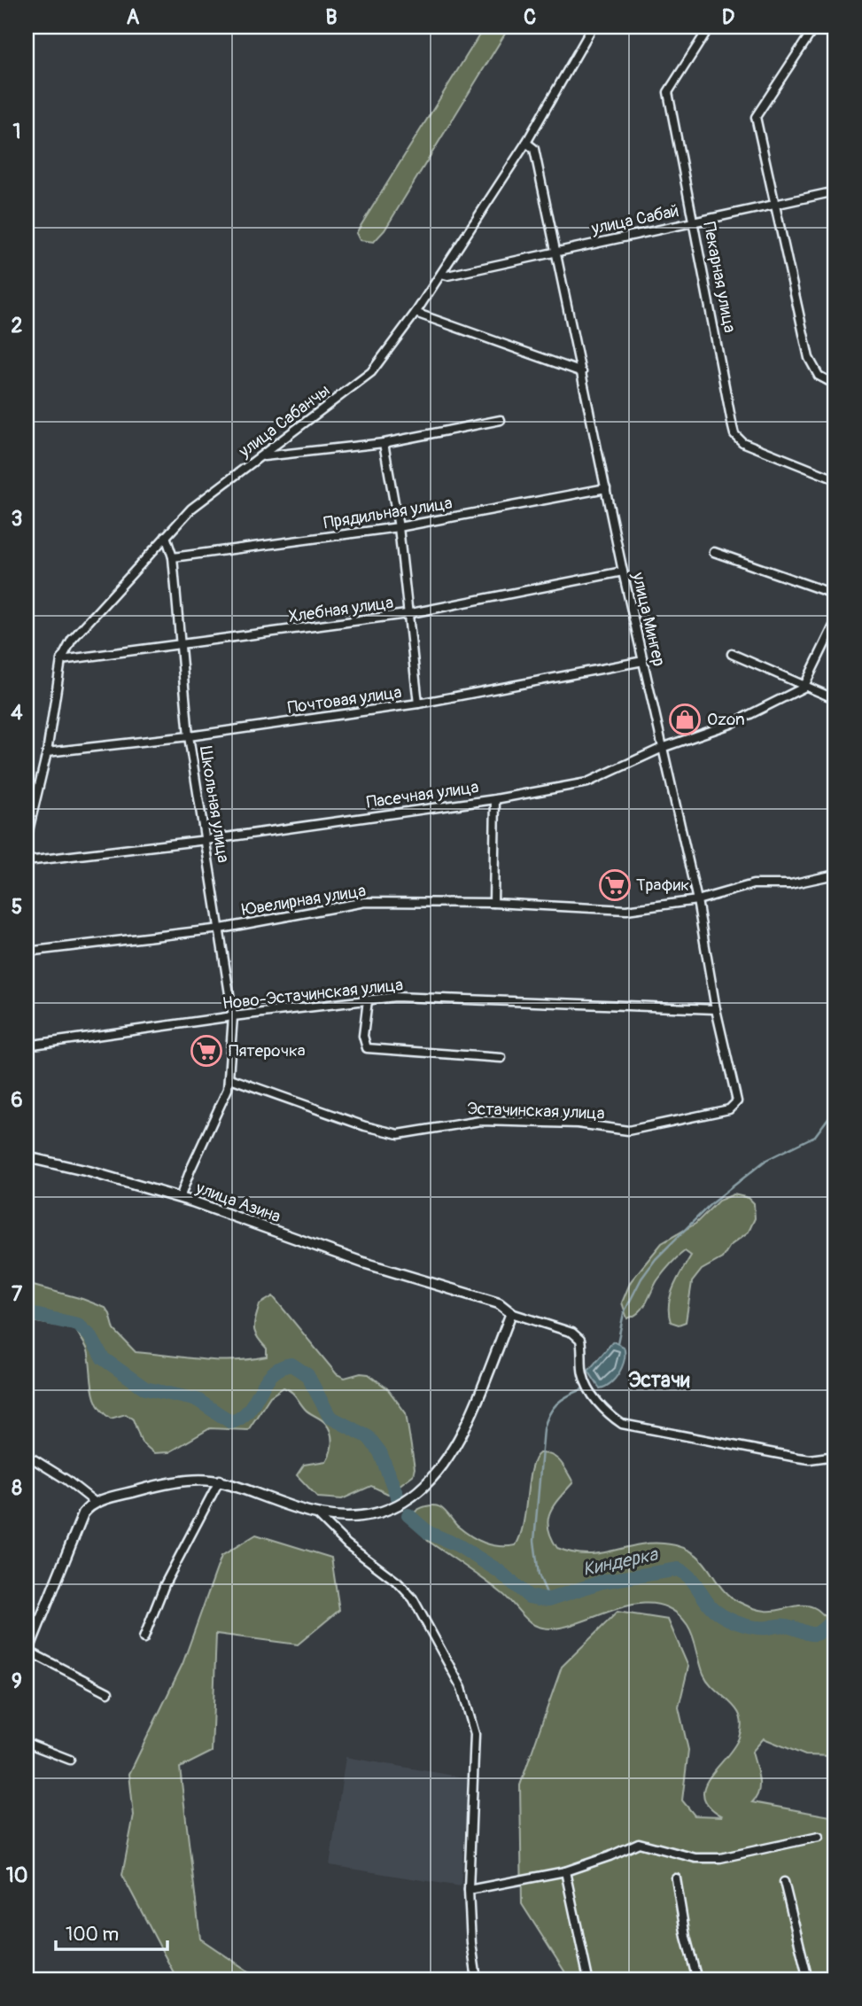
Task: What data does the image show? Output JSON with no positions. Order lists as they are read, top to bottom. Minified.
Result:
{"streets":{"street":["улица Сабай","Пекарная улица","улица Сабанчы","Прядильная улица","Хлебная улица","улица Мингер","Почтовая улица","Пасечная улица","Школьная улица","Ювелирная улица","Ново-Эстачинская улица","Эстачинская улица","улица Азина"]},"crossings":[["улица Сабай","Пекарная улица"],["улица Сабай","улица Сабанчы"],["улица Сабай","улица Мингер"],["улица Сабанчы","Хлебная улица"],["улица Сабанчы","улица Мингер"],["улица Сабанчы","Почтовая улица"],["улица Сабанчы","Школьная улица"],["Прядильная улица","улица Мингер"],["Прядильная улица","Школьная улица"],["Хлебная улица","улица Мингер"],["Хлебная улица","Школьная улица"],["улица Мингер","Почтовая улица"],["улица Мингер","Пасечная улица"],["улица Мингер","Ювелирная улица"],["улица Мингер","Ново-Эстачинская улица"],["улица Мингер","Эстачинская улица"],["Почтовая улица","Школьная улица"],["Пасечная улица","Школьная улица"],["Школьная улица","Ювелирная улица"],["Школьная улица","Ново-Эстачинская улица"],["Школьная улица","Эстачинская улица"],["Школьная улица","улица Азина"]],"districts":["Эстачи"],"water":["Киндерка"],"places":{"shop":["Ozon"],"supermarket":["Трафик","Пятерочка"]},"scale_bar":"100 m","grid":{"columns":["A","B","C","D"],"rows":["1","2","3","4","5","6","7","8","9","10"]}}
